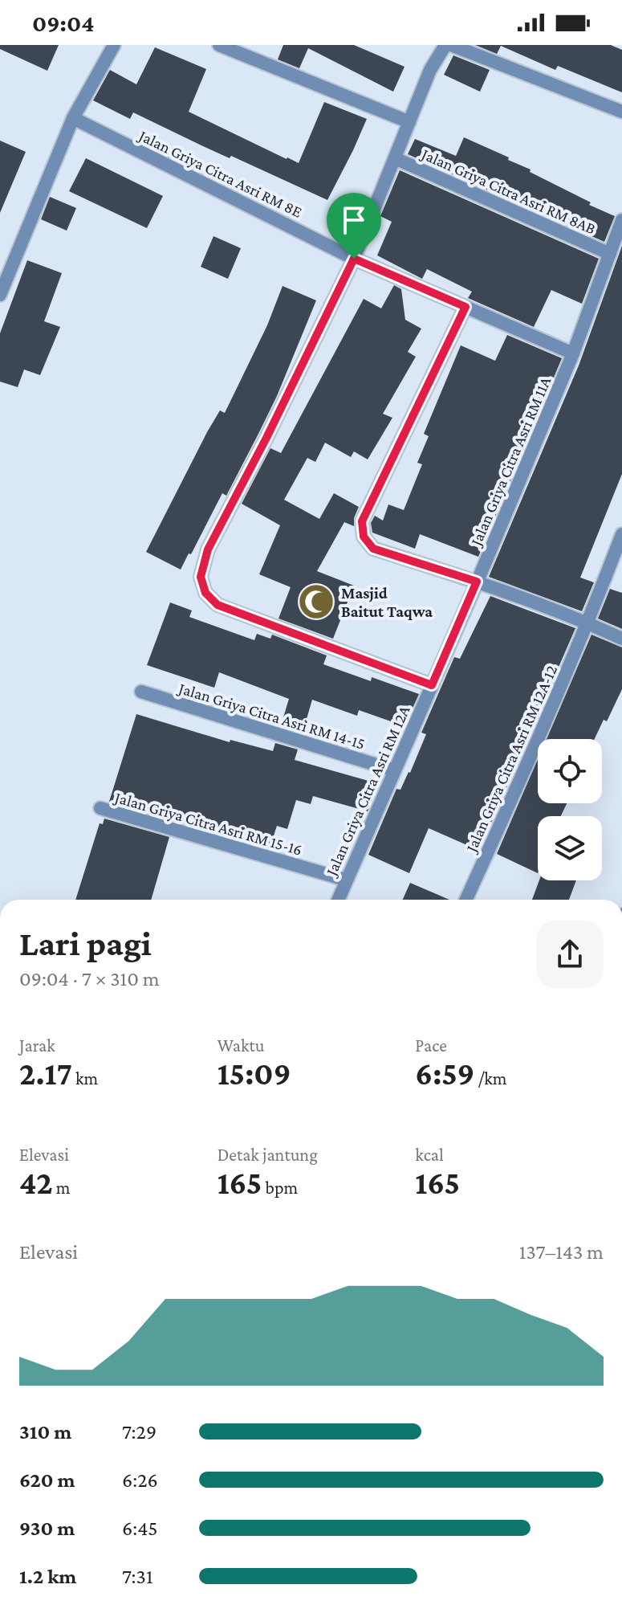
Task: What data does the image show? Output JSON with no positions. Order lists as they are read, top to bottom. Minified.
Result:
{"streets":{"street":["Jalan Griya Citra Asri RM 8E","Jalan Griya Citra Asri RM 8AB","Jalan Griya Citra Asri RM 11A","Jalan Griya Citra Asri RM 14-15","Jalan Griya Citra Asri RM 12A-12","Jalan Griya Citra Asri RM 12A","Jalan Griya Citra Asri RM 15-16"]},"crossings":[["Jalan Griya Citra Asri RM 8E","Jalan Griya Citra Asri RM 11A"],["Jalan Griya Citra Asri RM 8AB","Jalan Griya Citra Asri RM 11A"],["Jalan Griya Citra Asri RM 11A","Jalan Griya Citra Asri RM 12A"],["Jalan Griya Citra Asri RM 14-15","Jalan Griya Citra Asri RM 12A"],["Jalan Griya Citra Asri RM 12A","Jalan Griya Citra Asri RM 15-16"]],"places":{"mosque":["Masjid Baitut Taqwa"]},"page":{"status":"09:04","heading":["Lari pagi","09:04 · 7 × 310 m"],"stats":[["Jarak","2.17 km"],["Waktu","15:09"],["Pace","6:59 /km"],["Elevasi","42 m"],["Detak jantung","165 bpm"],["kcal","165"]],"chart":["Elevasi","137–143 m"],"list":[{"name":"310 m","note":"7:29"},{"name":"620 m","note":"6:26"},{"name":"930 m","note":"6:45"},{"name":"1.2 km","note":"7:31"}]}}
